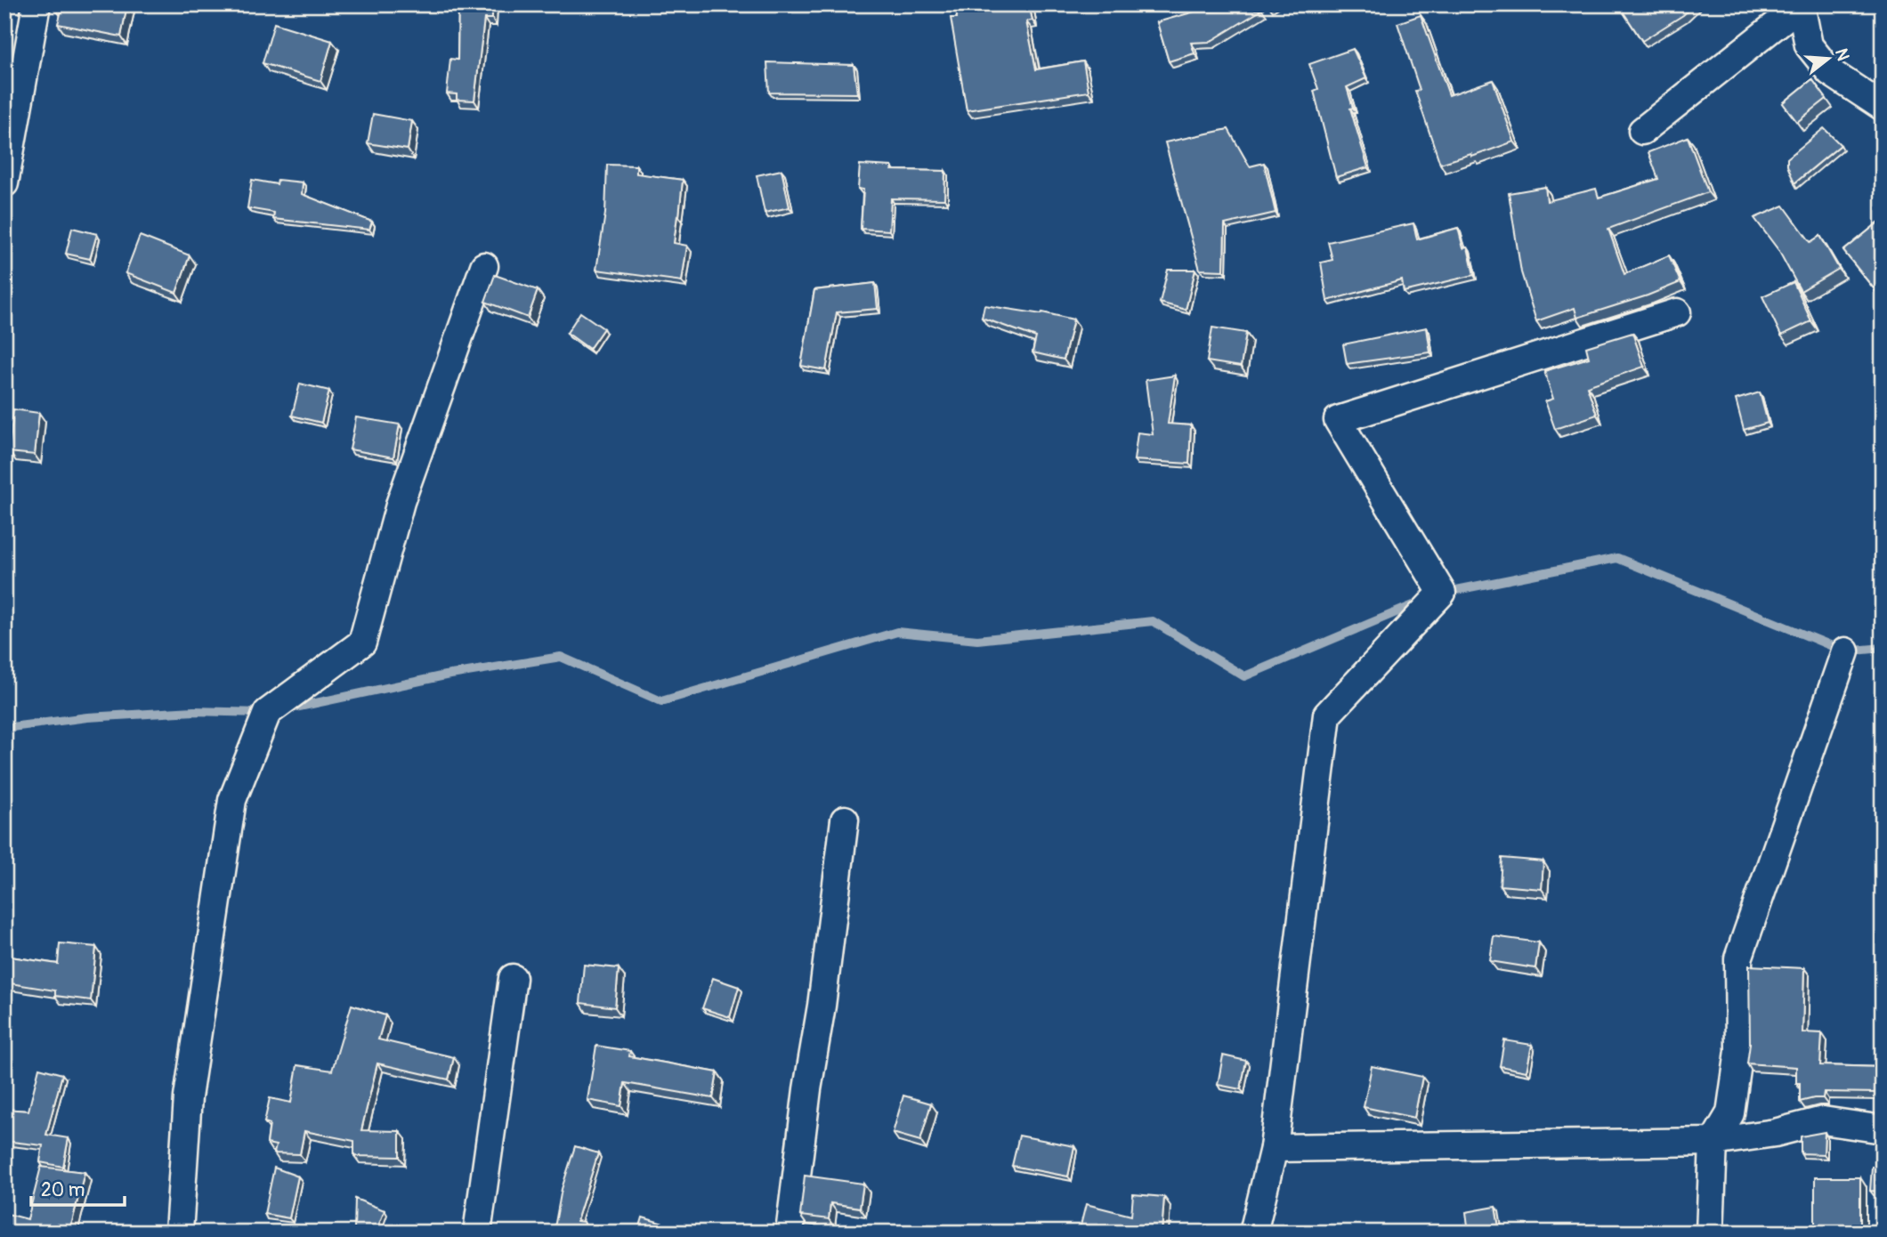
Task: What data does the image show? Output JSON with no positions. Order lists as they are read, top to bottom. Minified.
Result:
{"scale_bar":"20 m","north":"right"}
